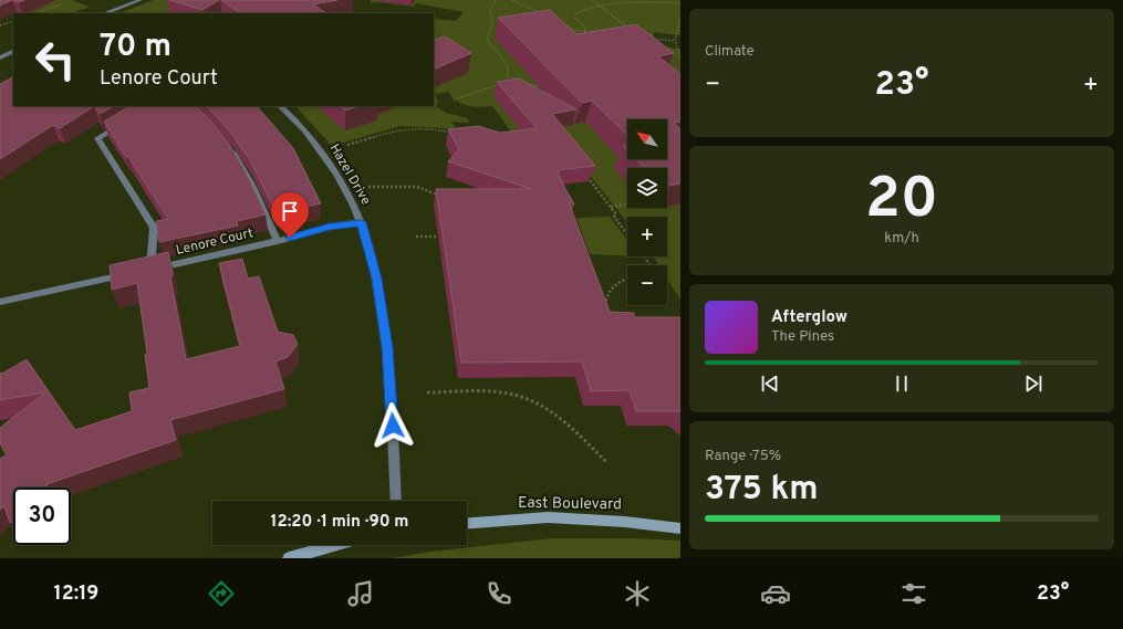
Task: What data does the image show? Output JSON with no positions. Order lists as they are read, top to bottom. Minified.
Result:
{"streets":{"street":["Hazel Drive","Lenore Court","East Boulevard"]},"crossings":[["Hazel Drive","Lenore Court"]],"north":"top left","page":{"tile":["Climate",["20","km/h"],["Range · 75%","375 km"]],"turn":["70 m","Lenore Court"],"heat":["−","23°","+"],"map_buttons":["+","−"],"song":["Afterglow","The Pines"],"limit":"30","trip":"12:20 · 1 min · 90 m","tabs":["12:19","23°"]}}
